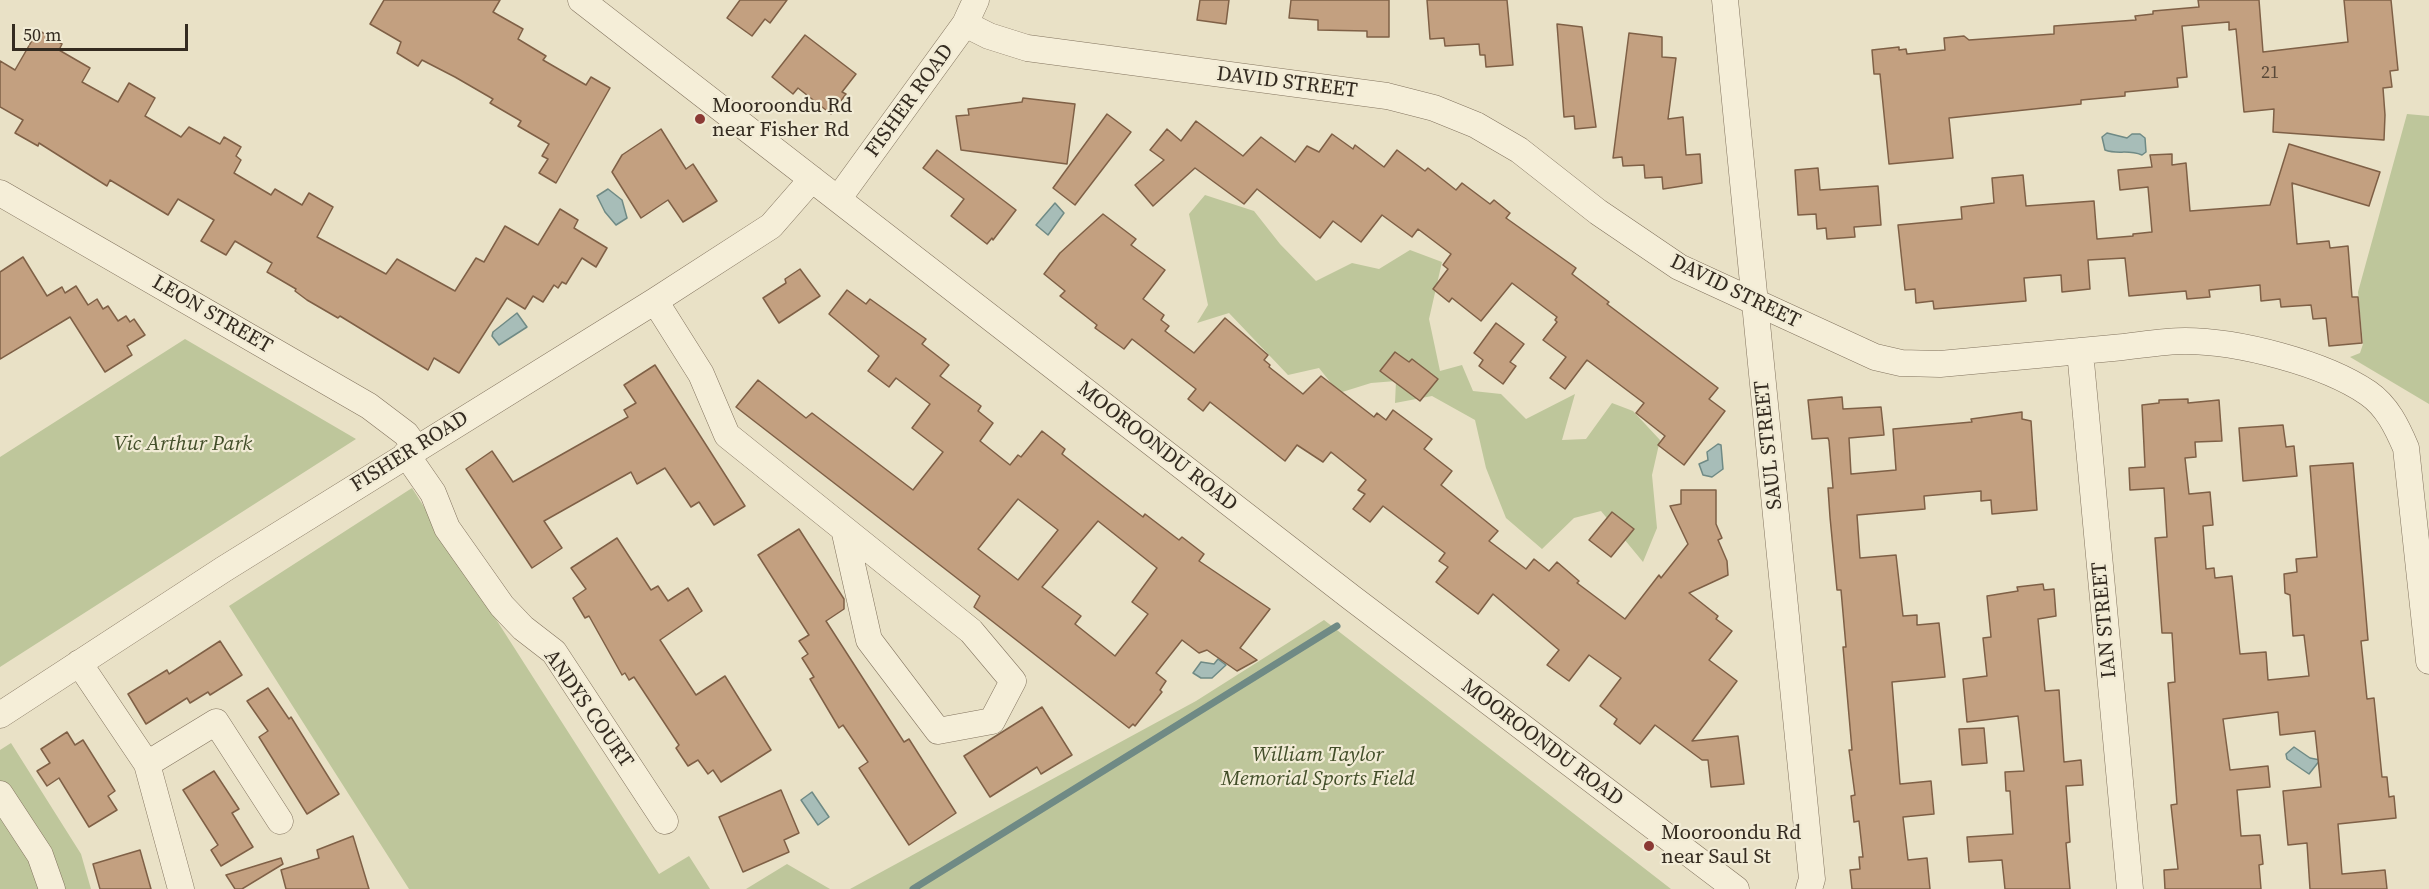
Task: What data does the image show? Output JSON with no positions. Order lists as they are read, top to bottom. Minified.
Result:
{"streets":{"street":["DAVID STREET","FISHER ROAD","LEON STREET","SAUL STREET","MOOROONDU ROAD","IAN STREET","ANDYS COURT"]},"crossings":[["DAVID STREET","FISHER ROAD"],["DAVID STREET","SAUL STREET"],["DAVID STREET","IAN STREET"],["FISHER ROAD","LEON STREET"],["FISHER ROAD","MOOROONDU ROAD"],["FISHER ROAD","ANDYS COURT"],["LEON STREET","ANDYS COURT"]],"parks":["Vic Arthur Park","William Taylor Memorial Sports Field"],"places":["Mooroondu Rd near Fisher Rd","Mooroondu Rd near Saul St"],"house_numbers":["21"],"scale_bar":"50 m"}
